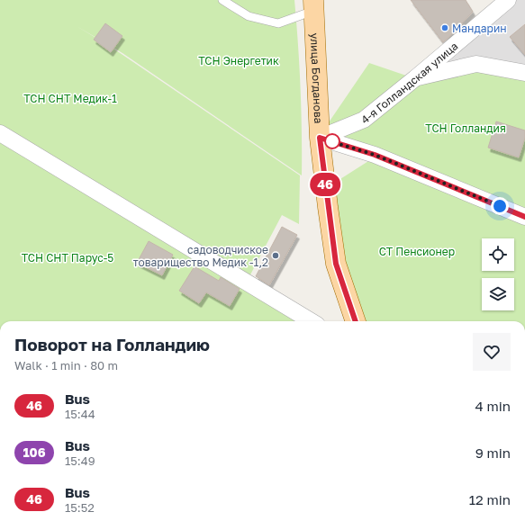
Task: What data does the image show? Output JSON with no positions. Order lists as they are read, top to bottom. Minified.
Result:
{"streets":{"main road":["улица Богданова"],"street":["4-я Голландская улица"]},"crossings":[["улица Богданова","4-я Голландская улица"]],"parks":["ТСН Энергетик","ТСН СНТ Медик-1","ТСН Голландия","СТ Пенсионер","ТСН СНТ Парус-5"],"places":["Мандарин","садоводчиское товарищество Медик -1,2"],"lines":["bus line 46"],"page":{"on_map":"46","heading":["Поворот на Голландию","Walk · 1 min · 80 m"],"list":[{"mark":"46","name":"Bus","note":"15:44","value":"4 min"},{"mark":"106","name":"Bus","note":"15:49","value":"9 min"},{"mark":"46","name":"Bus","note":"15:52","value":"12 min"}]}}
